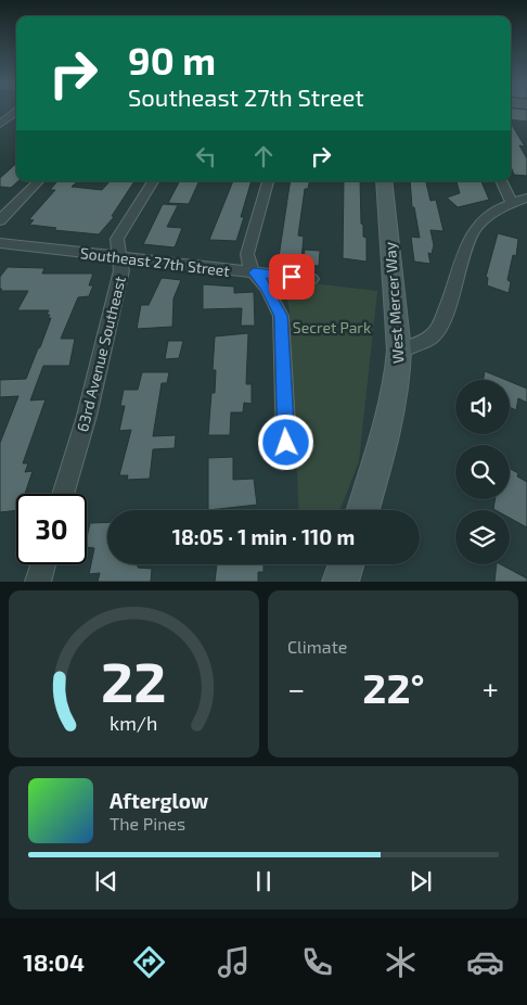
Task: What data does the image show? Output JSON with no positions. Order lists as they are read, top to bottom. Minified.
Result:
{"streets":{"street":["Southeast 27th Street","West Mercer Way","63rd Avenue Southeast"]},"crossings":[["Southeast 27th Street","63rd Avenue Southeast"]],"parks":["Secret Park"],"page":{"turn":["90 m","Southeast 27th Street"],"limit":"30","trip":"18:05 · 1 min · 110 m","tile":"Climate","heat":["−","22°","+"],"song":["Afterglow","The Pines"],"tabs":"18:04","gauge":["22","km/h"]}}
